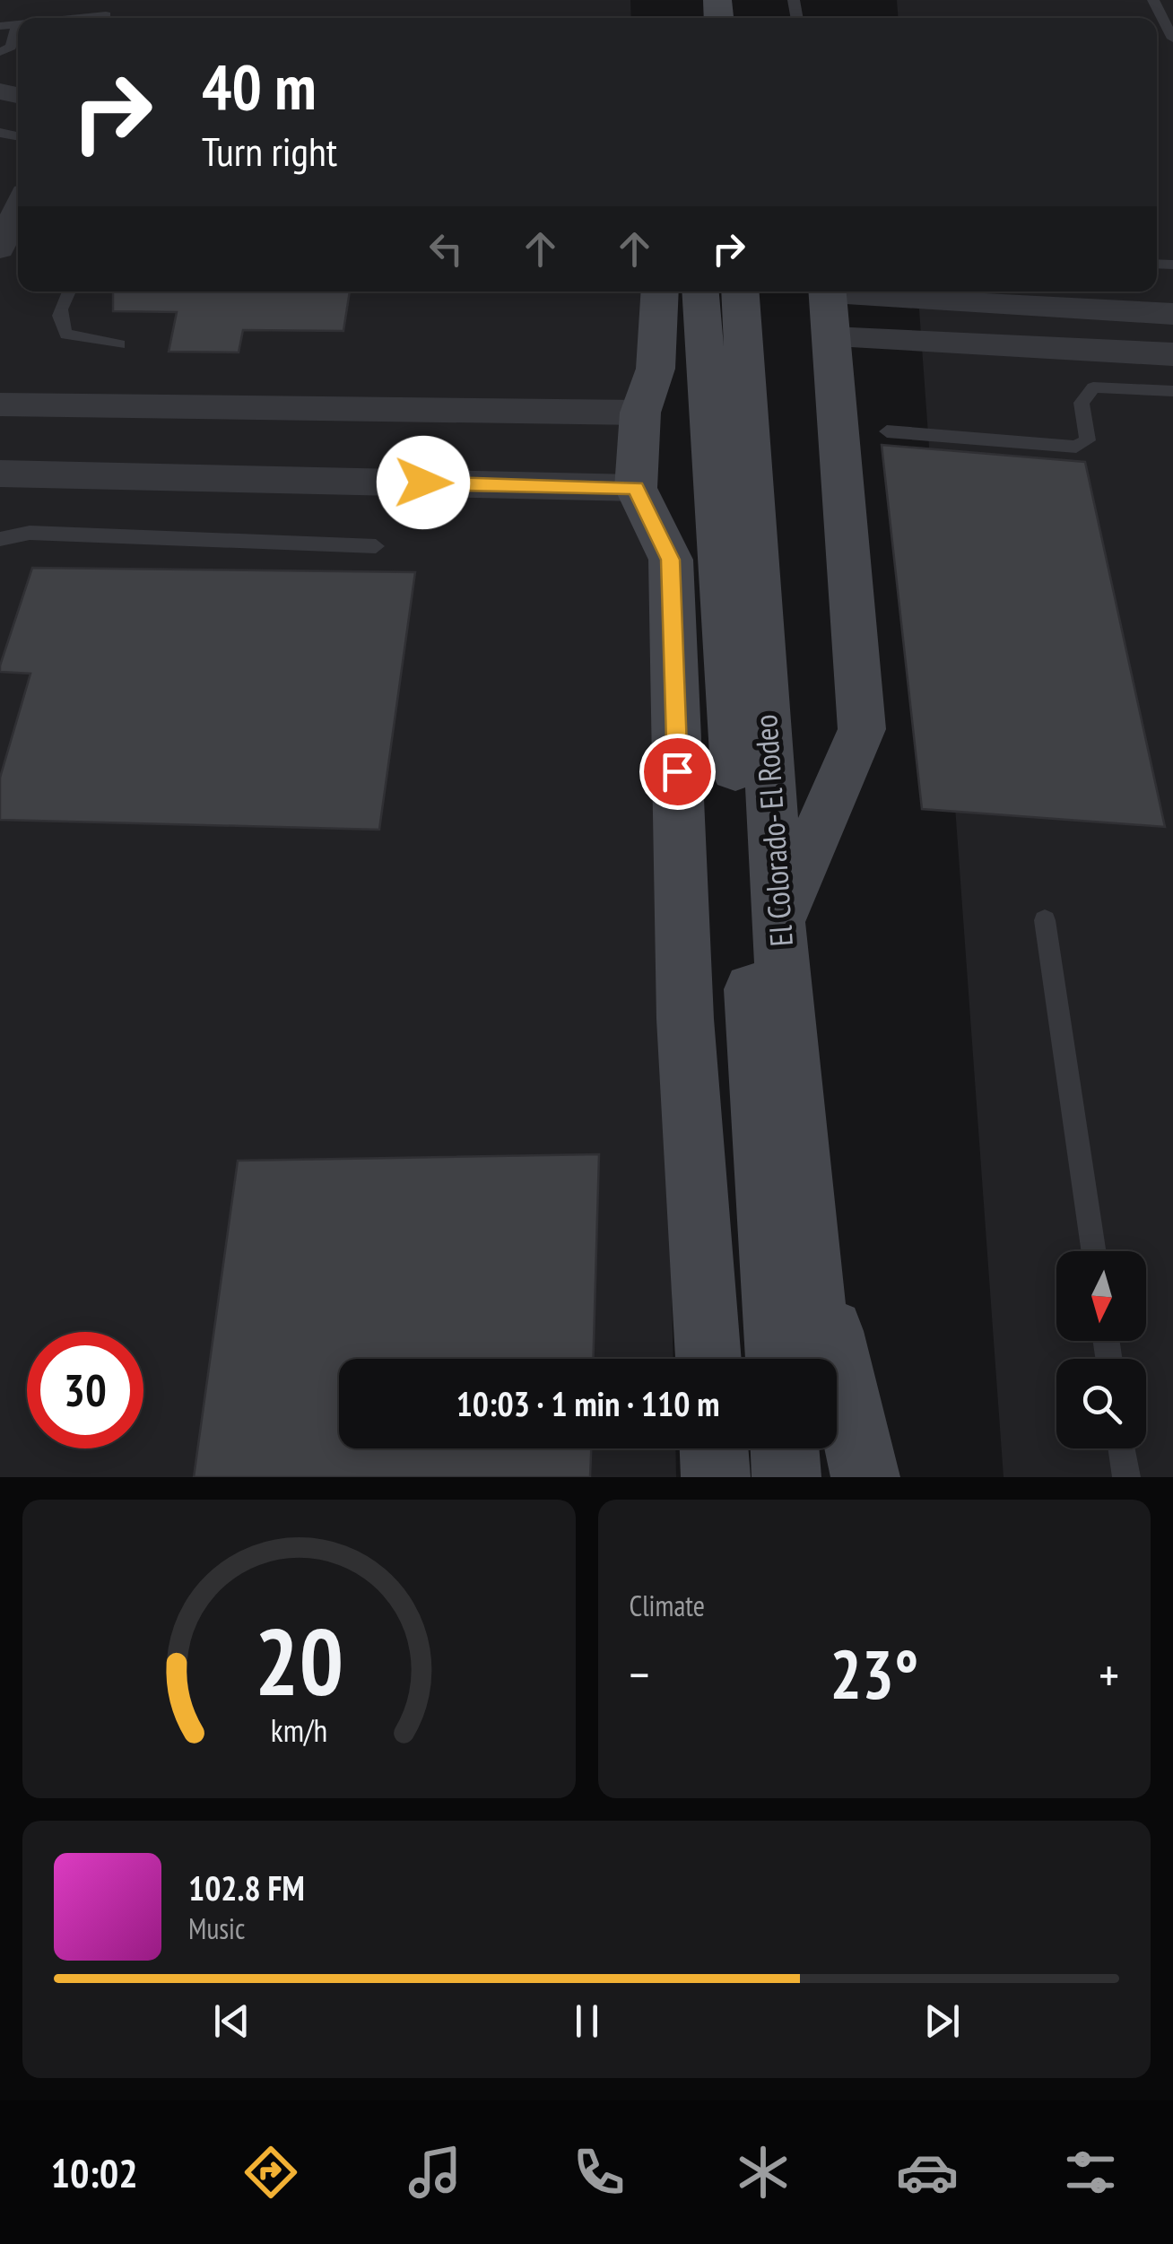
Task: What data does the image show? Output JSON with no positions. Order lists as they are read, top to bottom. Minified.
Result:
{"streets":{"main road":["El Colorado- El Rodeo"]},"north":"bottom","page":{"turn":["40 m","Turn right"],"limit":"30","trip":"10:03 · 1 min · 110 m","tile":"Climate","heat":["−","23°","+"],"song":["102.8 FM","Music"],"tabs":"10:02","gauge":["20","km/h"]}}
